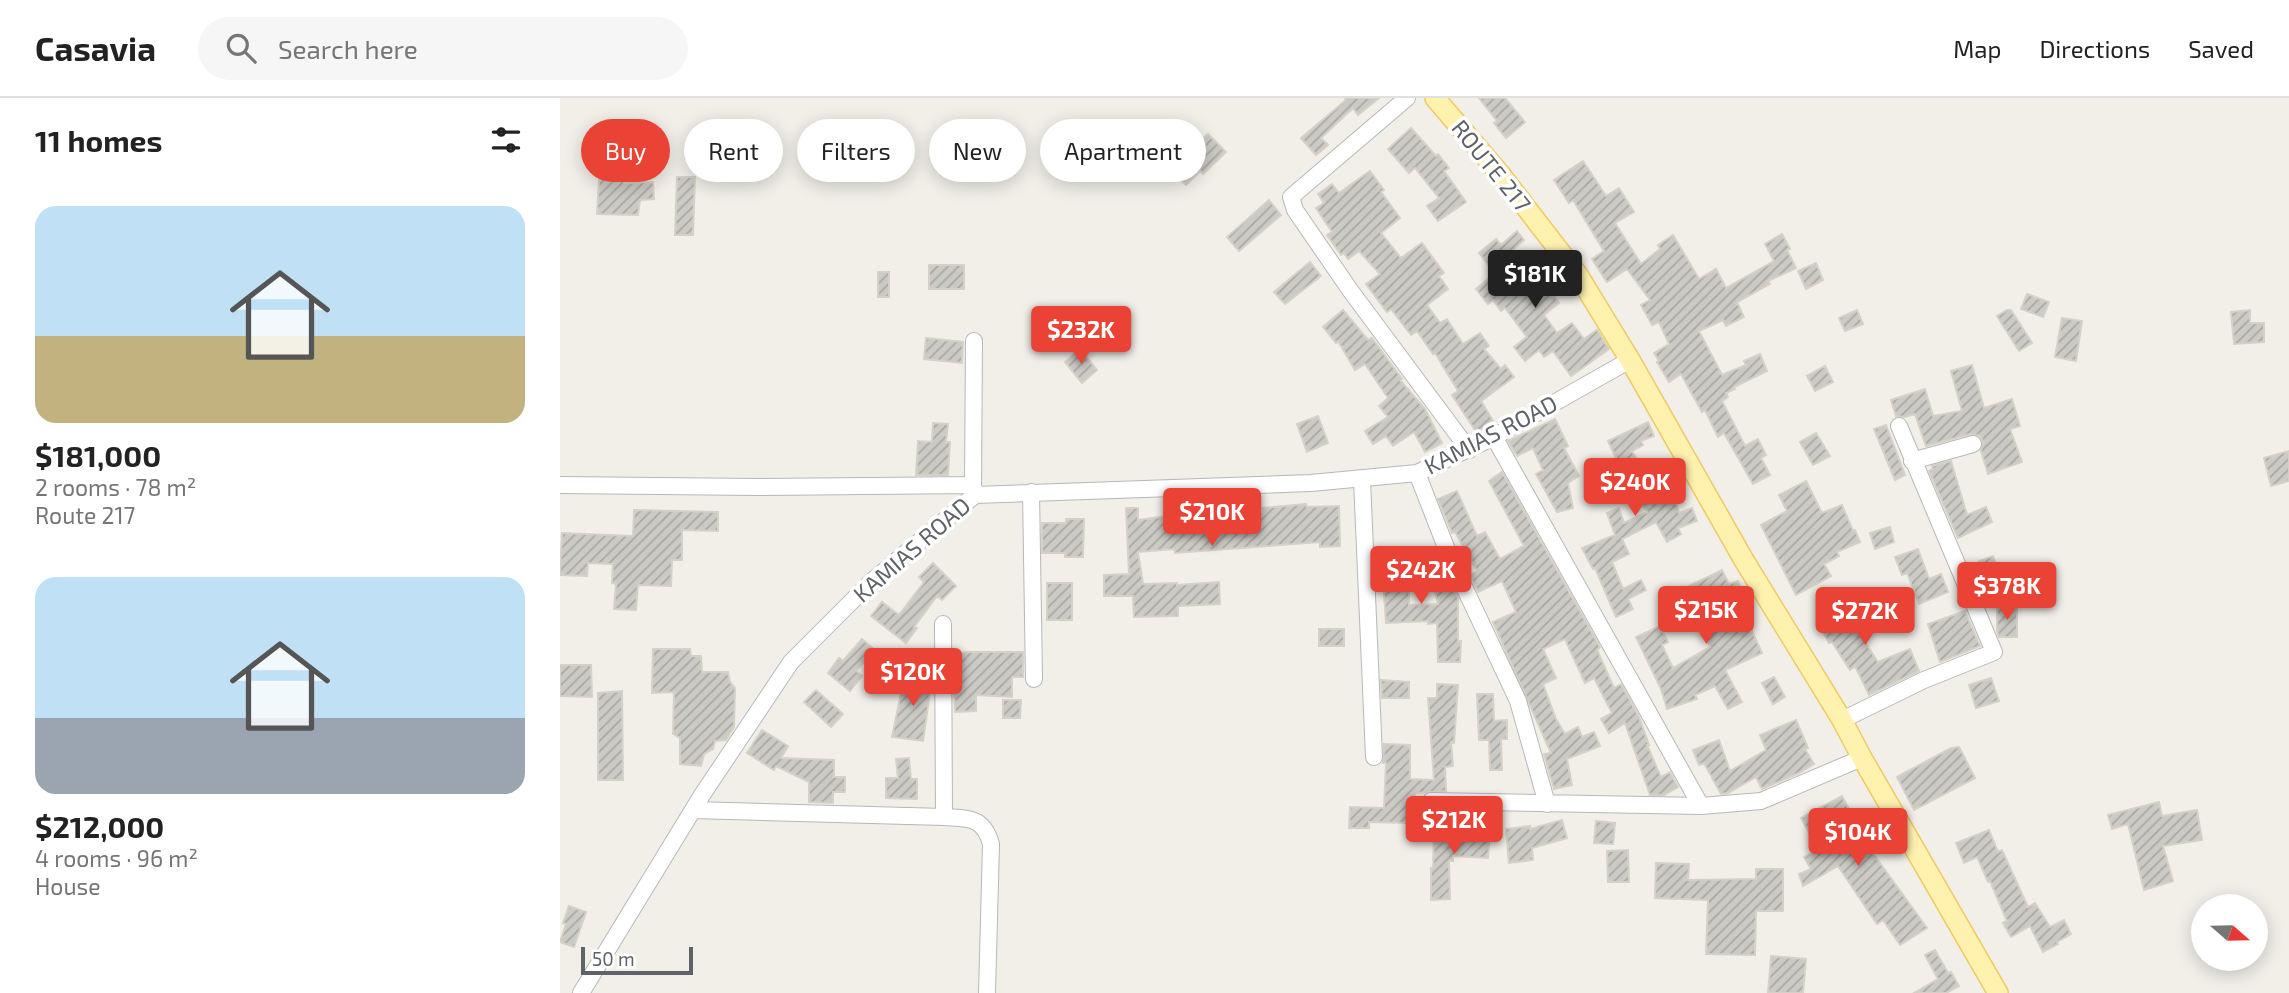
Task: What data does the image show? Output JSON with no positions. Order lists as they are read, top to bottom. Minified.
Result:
{"streets":{"main road":["ROUTE 217"],"street":["KAMIAS ROAD"]},"crossings":[["ROUTE 217","KAMIAS ROAD"]],"scale_bar":"50 m","north":"right","page":{"header":"Casavia","search":"Search here","nav":["Map","Directions","Saved"],"heading":"11 homes","chip":["Buy","Rent","Filters","New","Apartment"],"list":[{"name":"$181,000","note":"2 rooms · 78 m² · Route 217"},{"name":"$212,000","note":"4 rooms · 96 m² · House"}],"price":["$181K","$232K","$240K","$210K","$242K","$378K","$215K","$272K","$120K","$212K","$104K"],"scale":"50 m"}}
